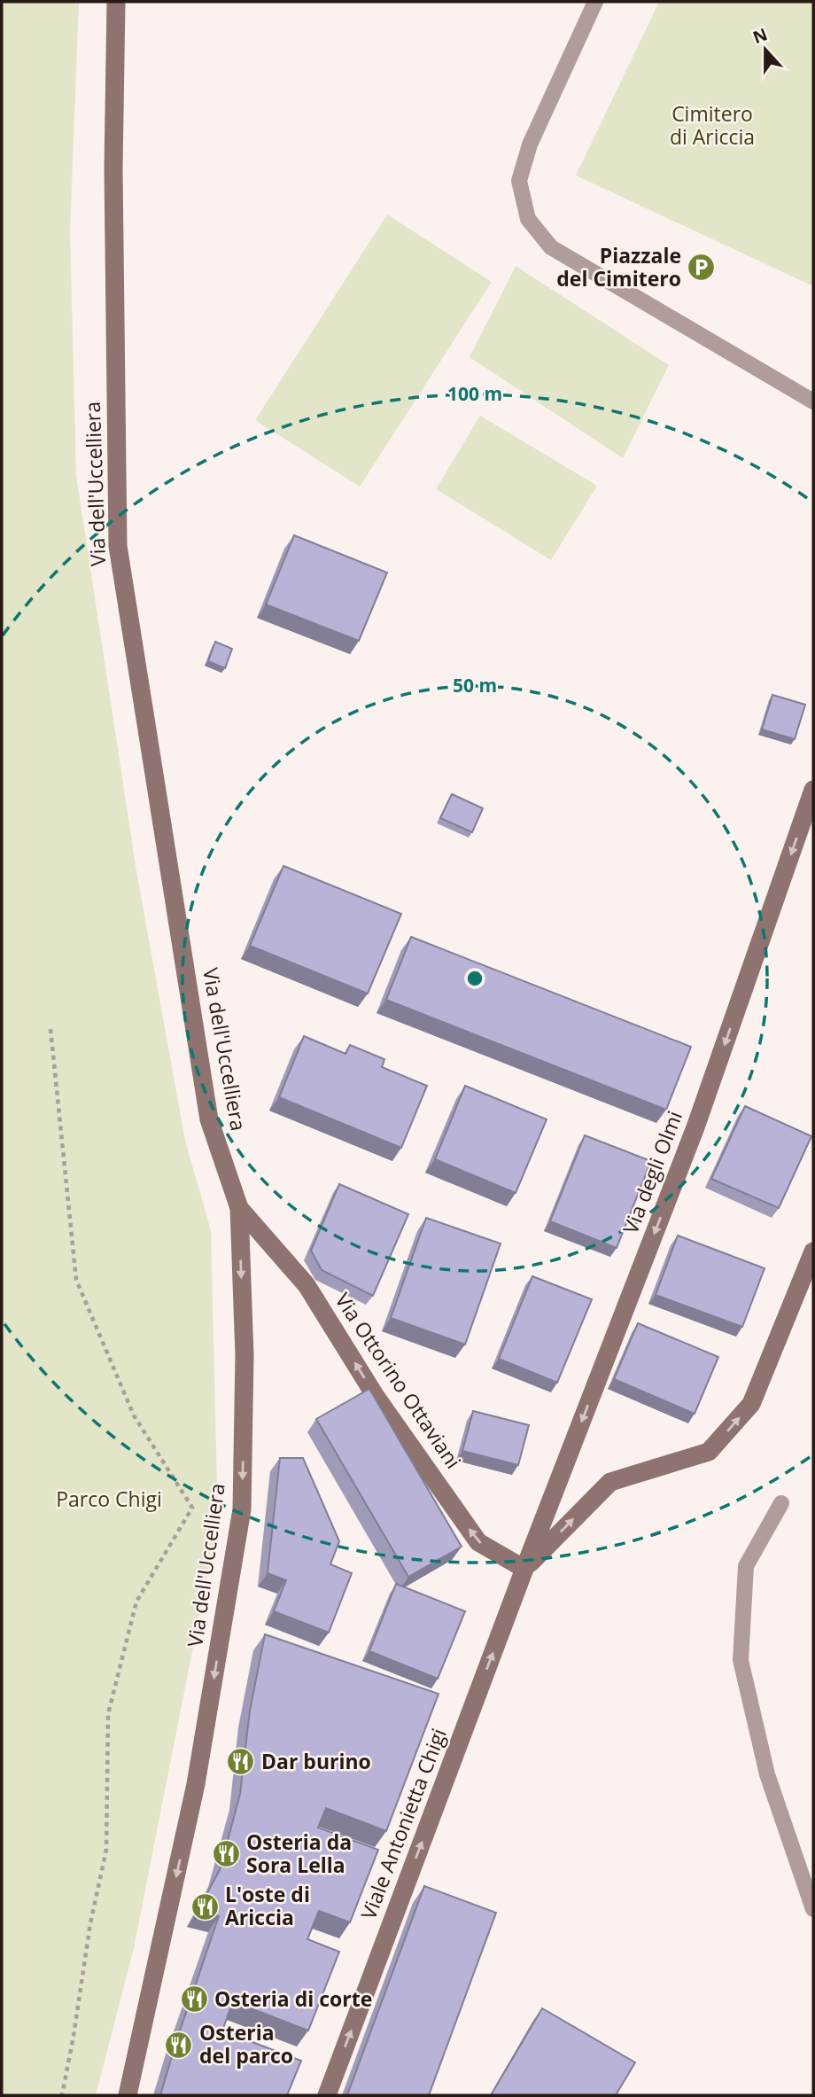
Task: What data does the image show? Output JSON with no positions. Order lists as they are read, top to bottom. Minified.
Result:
{"streets":{"street":["Via dell'Uccelliera","Via degli Olmi","Via Ottorino Ottaviani","Viale Antonietta Chigi"]},"crossings":[["Via dell'Uccelliera","Via Ottorino Ottaviani"],["Via degli Olmi","Via Ottorino Ottaviani"],["Via degli Olmi","Viale Antonietta Chigi"],["Via Ottorino Ottaviani","Viale Antonietta Chigi"]],"one_way":["Via dell'Uccelliera","Via degli Olmi","Via Ottorino Ottaviani","Viale Antonietta Chigi"],"parks":["Cimitero di Ariccia","Parco Chigi"],"places":{"parking":["Piazzale del Cimitero"],"restaurant":["Dar burino","Osteria da Sora Lella","L'oste di Ariccia","Osteria di corte","Osteria del parco"]},"north":"top","rings":["100 m","50 m"]}
